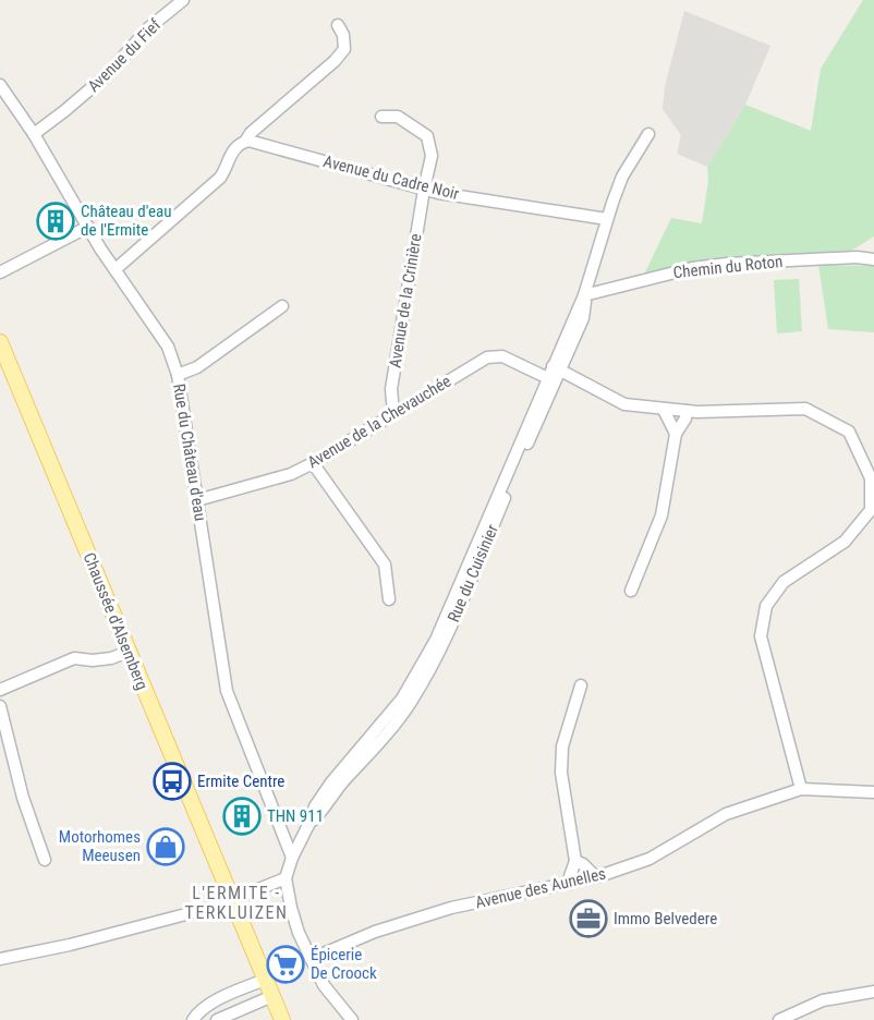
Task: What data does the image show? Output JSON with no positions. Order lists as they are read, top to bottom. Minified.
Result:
{"streets":{"main road":["Chaussée d'Alsemberg"],"street":["Avenue du Fief","Avenue du Cadre Noir","Chemin du Roton","Avenue de la Crinière","Avenue de la Chevauchée","Rue du Château d'eau","Rue du Cuisinier","Avenue des Aunelles"]},"crossings":[["Avenue du Fief","Rue du Château d'eau"],["Avenue du Cadre Noir","Avenue de la Crinière"],["Avenue du Cadre Noir","Rue du Cuisinier"],["Chemin du Roton","Rue du Cuisinier"],["Avenue de la Crinière","Avenue de la Chevauchée"],["Avenue de la Chevauchée","Rue du Château d'eau"],["Avenue de la Chevauchée","Rue du Cuisinier"],["Avenue de la Chevauchée","Avenue des Aunelles"],["Rue du Château d'eau","Rue du Cuisinier"]],"districts":["L'ERMITE - TERKLUIZEN"],"places":{"building":["Château d'eau de l'Ermite","THN 911"],"bus stop":["Ermite Centre"],"shop":["Motorhomes Meeusen"],"office":["Immo Belvedere"],"supermarket":["Épicerie De Croock"]}}
